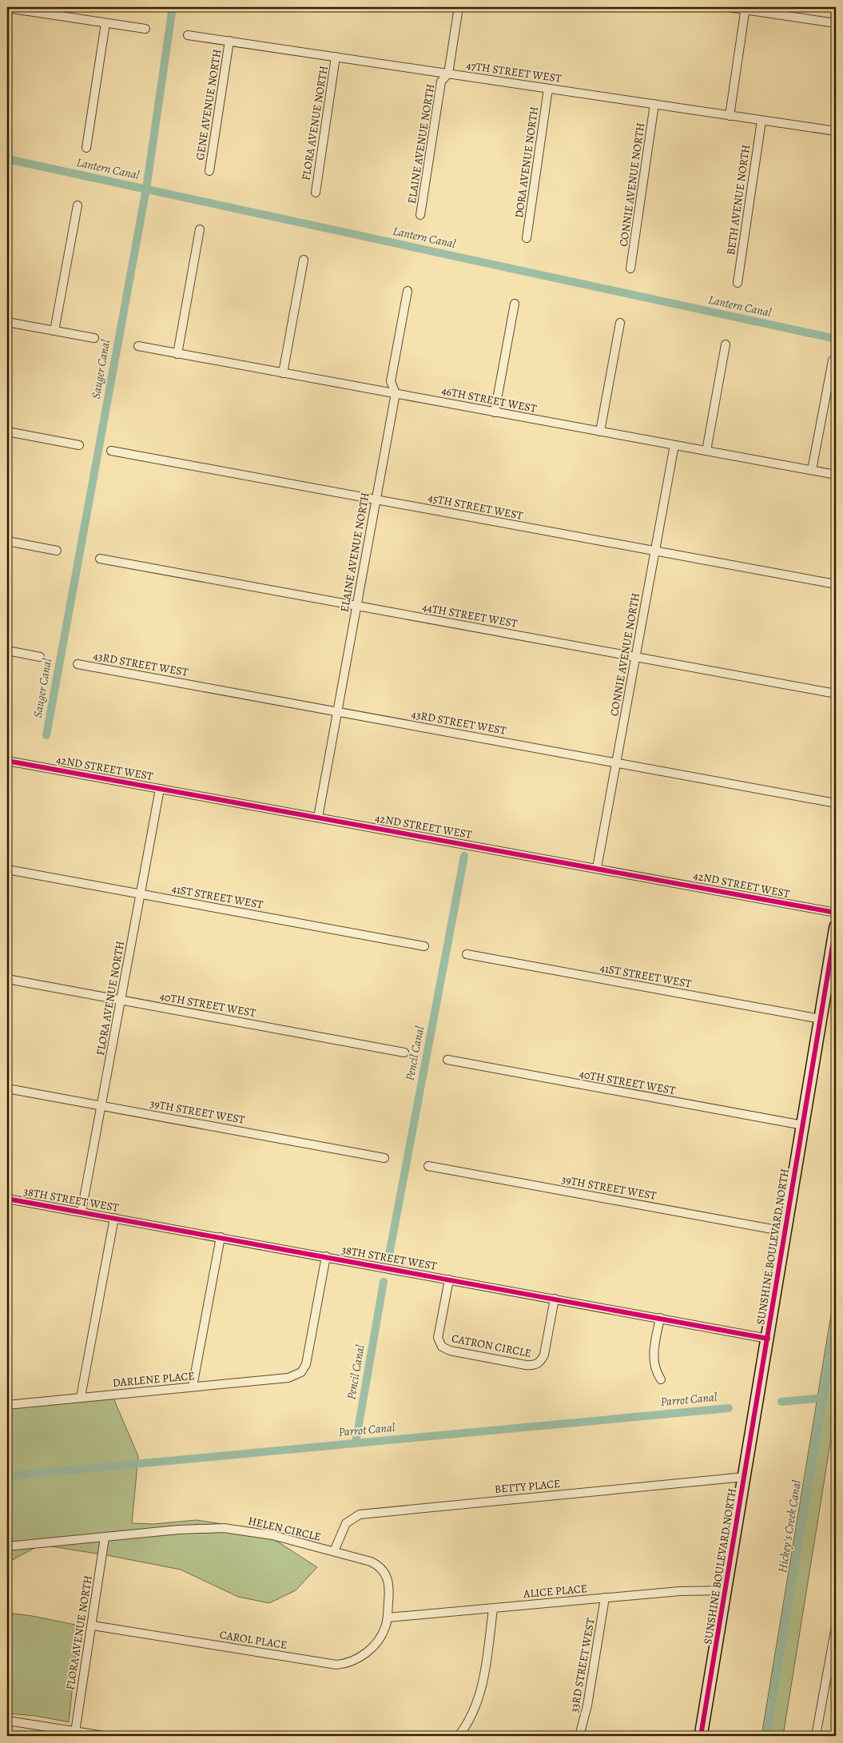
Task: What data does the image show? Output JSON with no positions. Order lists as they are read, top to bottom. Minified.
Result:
{"streets":{"street":["47TH STREET WEST","GENE AVENUE NORTH","FLORA AVENUE NORTH","ELAINE AVENUE NORTH","DORA AVENUE NORTH","CONNIE AVENUE NORTH","BETH AVENUE NORTH","46TH STREET WEST","45TH STREET WEST","44TH STREET WEST","43RD STREET WEST","42ND STREET WEST","41ST STREET WEST","40TH STREET WEST","39TH STREET WEST","38TH STREET WEST","SUNSHINE BOULEVARD NORTH","CATRON CIRCLE","DARLENE PLACE","BETTY PLACE","HELEN CIRCLE","ALICE PLACE","CAROL PLACE","33RD STREET WEST"]},"crossings":[["47TH STREET WEST","GENE AVENUE NORTH"],["47TH STREET WEST","FLORA AVENUE NORTH"],["47TH STREET WEST","ELAINE AVENUE NORTH"],["47TH STREET WEST","DORA AVENUE NORTH"],["47TH STREET WEST","CONNIE AVENUE NORTH"],["47TH STREET WEST","BETH AVENUE NORTH"],["FLORA AVENUE NORTH","42ND STREET WEST"],["FLORA AVENUE NORTH","41ST STREET WEST"],["FLORA AVENUE NORTH","40TH STREET WEST"],["FLORA AVENUE NORTH","39TH STREET WEST"],["FLORA AVENUE NORTH","38TH STREET WEST"],["FLORA AVENUE NORTH","HELEN CIRCLE"],["FLORA AVENUE NORTH","CAROL PLACE"],["ELAINE AVENUE NORTH","46TH STREET WEST"],["ELAINE AVENUE NORTH","45TH STREET WEST"],["ELAINE AVENUE NORTH","44TH STREET WEST"],["ELAINE AVENUE NORTH","43RD STREET WEST"],["ELAINE AVENUE NORTH","42ND STREET WEST"],["CONNIE AVENUE NORTH","46TH STREET WEST"],["CONNIE AVENUE NORTH","45TH STREET WEST"],["CONNIE AVENUE NORTH","44TH STREET WEST"],["CONNIE AVENUE NORTH","43RD STREET WEST"],["CONNIE AVENUE NORTH","42ND STREET WEST"],["41ST STREET WEST","SUNSHINE BOULEVARD NORTH"],["40TH STREET WEST","SUNSHINE BOULEVARD NORTH"],["39TH STREET WEST","SUNSHINE BOULEVARD NORTH"],["38TH STREET WEST","SUNSHINE BOULEVARD NORTH"],["38TH STREET WEST","CATRON CIRCLE"],["38TH STREET WEST","DARLENE PLACE"],["SUNSHINE BOULEVARD NORTH","BETTY PLACE"],["SUNSHINE BOULEVARD NORTH","ALICE PLACE"],["BETTY PLACE","HELEN CIRCLE"],["HELEN CIRCLE","ALICE PLACE"],["HELEN CIRCLE","CAROL PLACE"],["ALICE PLACE","CAROL PLACE"],["ALICE PLACE","33RD STREET WEST"]],"water":["Lantern Canal","Sauger Canal","Pencil Canal","Parrot Canal","Hickey's Creek Canal"]}
